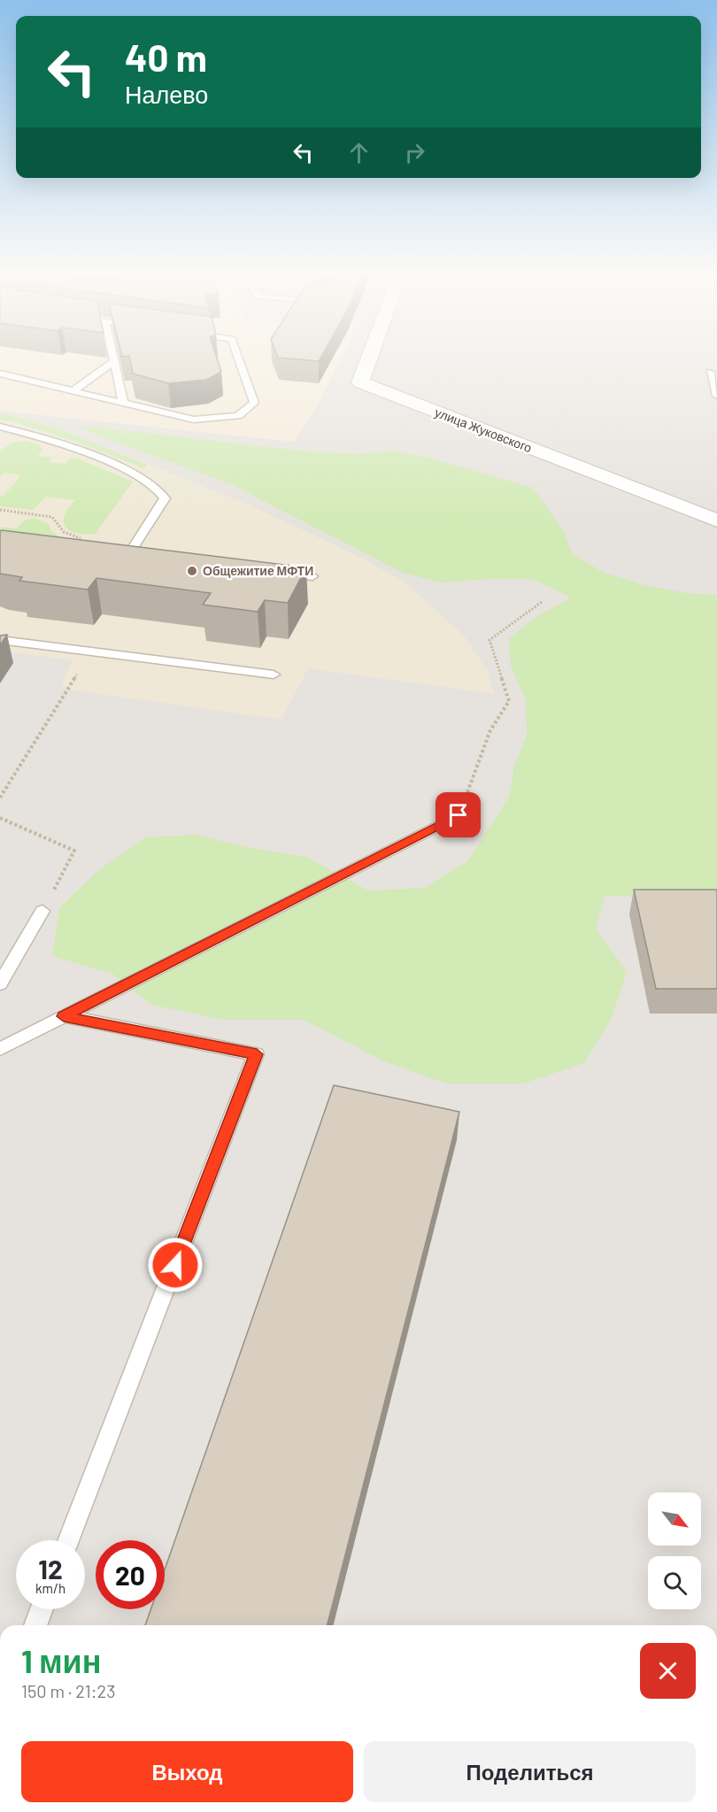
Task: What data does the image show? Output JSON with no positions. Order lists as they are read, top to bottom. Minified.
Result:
{"streets":{"street":["улица Жуковского"]},"places":["Общежитие МФТИ"],"north":"bottom right","page":{"turn":["40 m","Налево"],"speed":"12 km/h","limit":"20","heading":["1 мин","150 m · 21:23"],"buttons":["Выход","Поделиться"]}}
